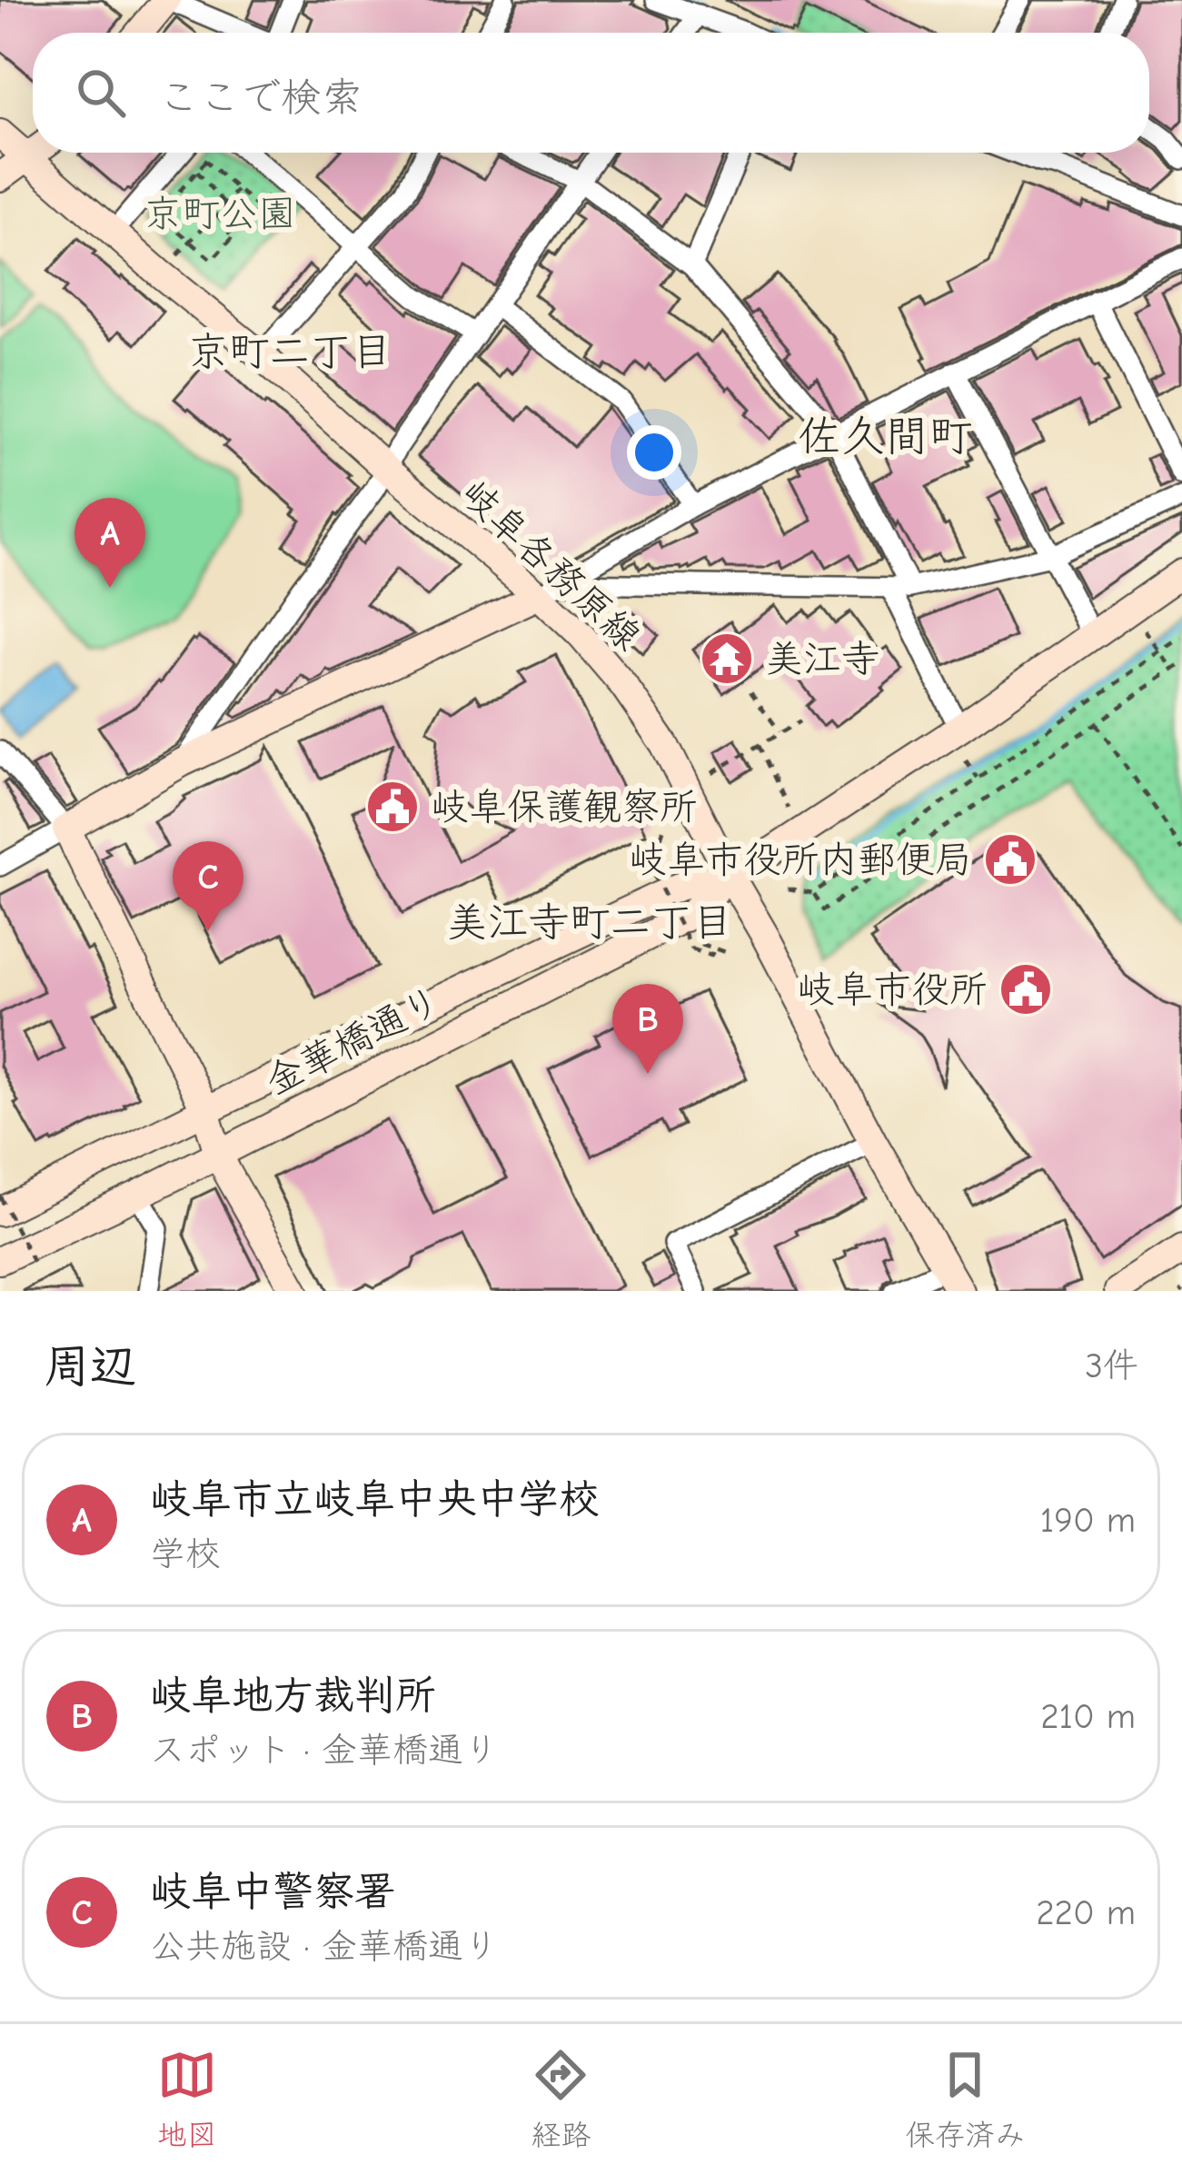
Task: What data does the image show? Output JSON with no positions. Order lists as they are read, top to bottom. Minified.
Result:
{"streets":{"main road":["岐阜各務原線","金華橋通り"]},"crossings":[["岐阜各務原線","金華橋通り"]],"districts":["京町二丁目","佐久間町","美江寺町二丁目"],"parks":["京町公園"],"places":{"temple":["美江寺"],"public building":["岐阜保護観察所","岐阜市役所内郵便局","岐阜市役所"]},"page":{"search":"ここで検索","pins":["A","C","B"],"heading":["周辺","3件"],"list":[{"mark":"A","name":"岐阜市立岐阜中央中学校","note":"学校","value":"190 m"},{"mark":"B","name":"岐阜地方裁判所","note":"スポット · 金華橋通り","value":"210 m"},{"mark":"C","name":"岐阜中警察署","note":"公共施設 · 金華橋通り","value":"220 m"}],"nav":["地図","経路","保存済み"]}}
